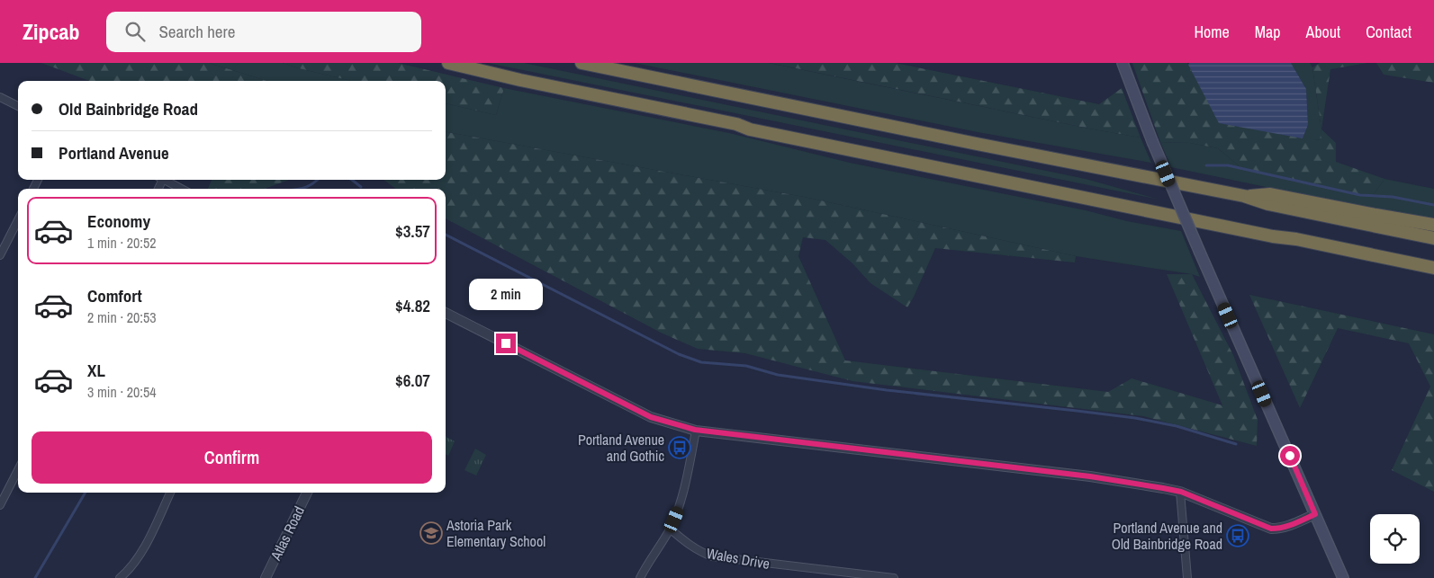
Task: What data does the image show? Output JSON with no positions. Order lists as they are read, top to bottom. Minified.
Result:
{"streets":{"street":["Atlas Road","Wales Drive"]},"places":{"bus stop":["Portland Avenue and Gothic","Portland Avenue and Old Bainbridge Road"],"school or university":["Astoria Park Elementary School"]},"page":{"header":"Zipcab","search":"Search here","nav":["Home","Map","About","Contact"],"banner":["Old Bainbridge Road","Portland Avenue"],"list":[{"name":"Economy","note":"1 min · 20:52","value":"$3.57"},{"name":"Comfort","note":"2 min · 20:53","value":"$4.82"},{"name":"XL","note":"3 min · 20:54","value":"$6.07"}],"bubble":"2 min","buttons":"Confirm"}}
